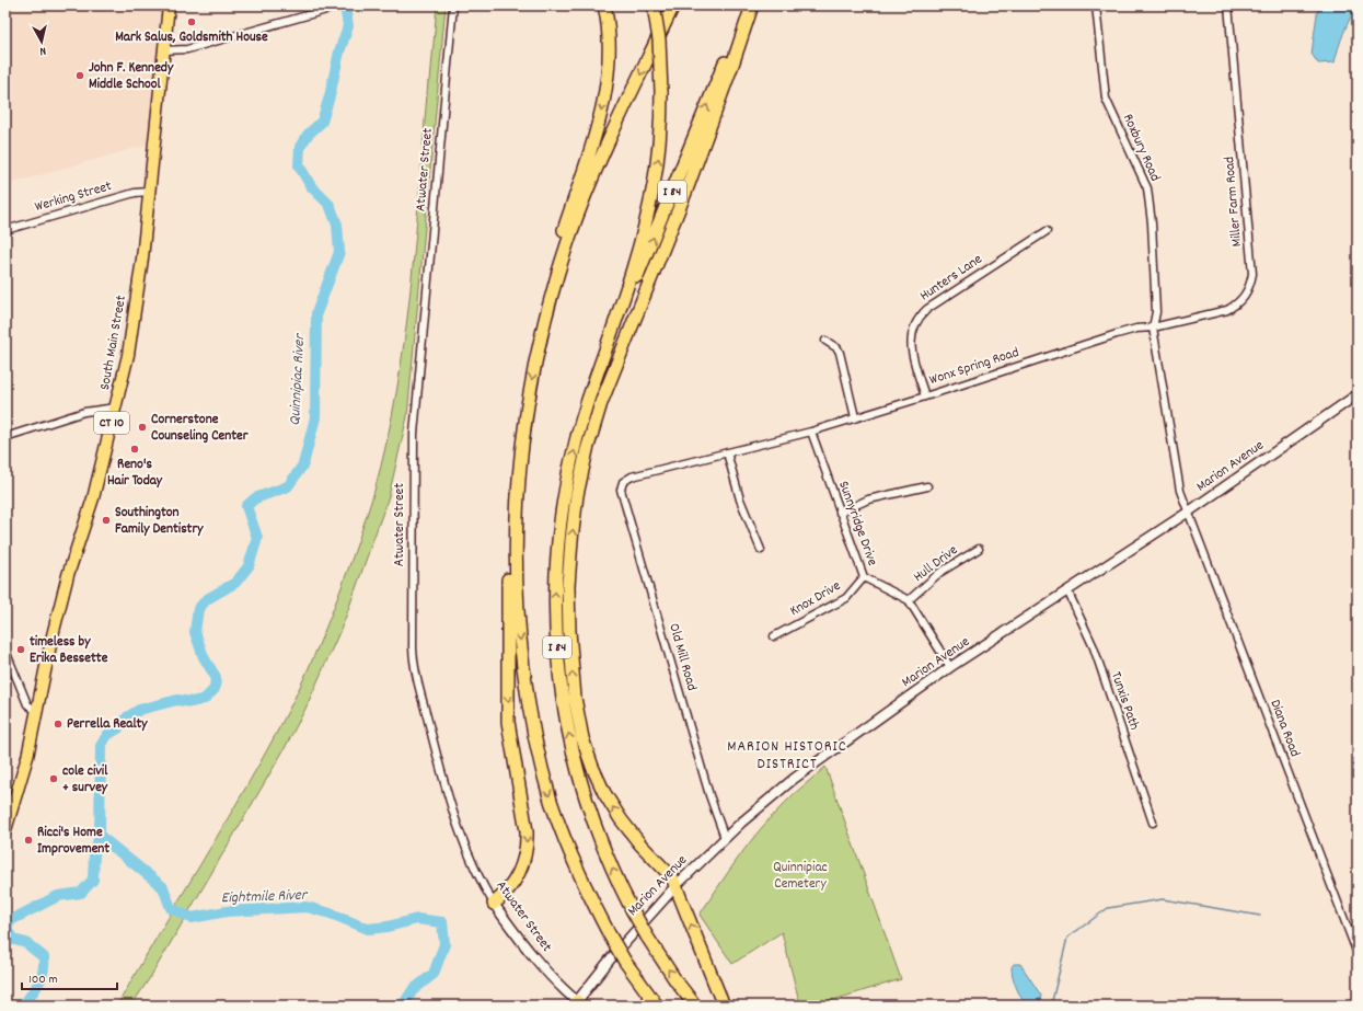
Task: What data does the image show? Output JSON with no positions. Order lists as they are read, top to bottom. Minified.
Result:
{"streets":{"highway":["I 84","South Main Street","CT 10"],"main road":["Atwater Street","Marion Avenue"],"street":["Roxbury Road","Werking Street","Miller Farm Road","Hunters Lane","Wonx Spring Road","Sunnyridge Drive","Hull Drive","Knox Drive","Old Mill Road","Tunxis Path","Diana Road"]},"crossings":[["Roxbury Road","Miller Farm Road"],["Roxbury Road","Wonx Spring Road"],["Atwater Street","Marion Avenue"],["Werking Street","South Main Street"],["Miller Farm Road","Wonx Spring Road"],["Hunters Lane","Wonx Spring Road"],["Wonx Spring Road","Sunnyridge Drive"],["Wonx Spring Road","Old Mill Road"],["Marion Avenue","Sunnyridge Drive"],["Marion Avenue","Old Mill Road"],["Marion Avenue","Tunxis Path"],["Marion Avenue","Diana Road"],["Sunnyridge Drive","Hull Drive"],["Sunnyridge Drive","Knox Drive"]],"districts":["MARION HISTORIC DISTRICT"],"water":["Quinnipiac River","Eightmile River"],"parks":["Quinnipiac Cemetery"],"places":["Mark Salus, Goldsmith House","John F. Kennedy Middle School","Cornerstone Counseling Center","Reno's Hair Today","Southington Family Dentistry","timeless by Erika Bessette","Perrella Realty","cole civil + survey","Ricci's Home Improvement"],"scale_bar":"100 m","north":"bottom"}
